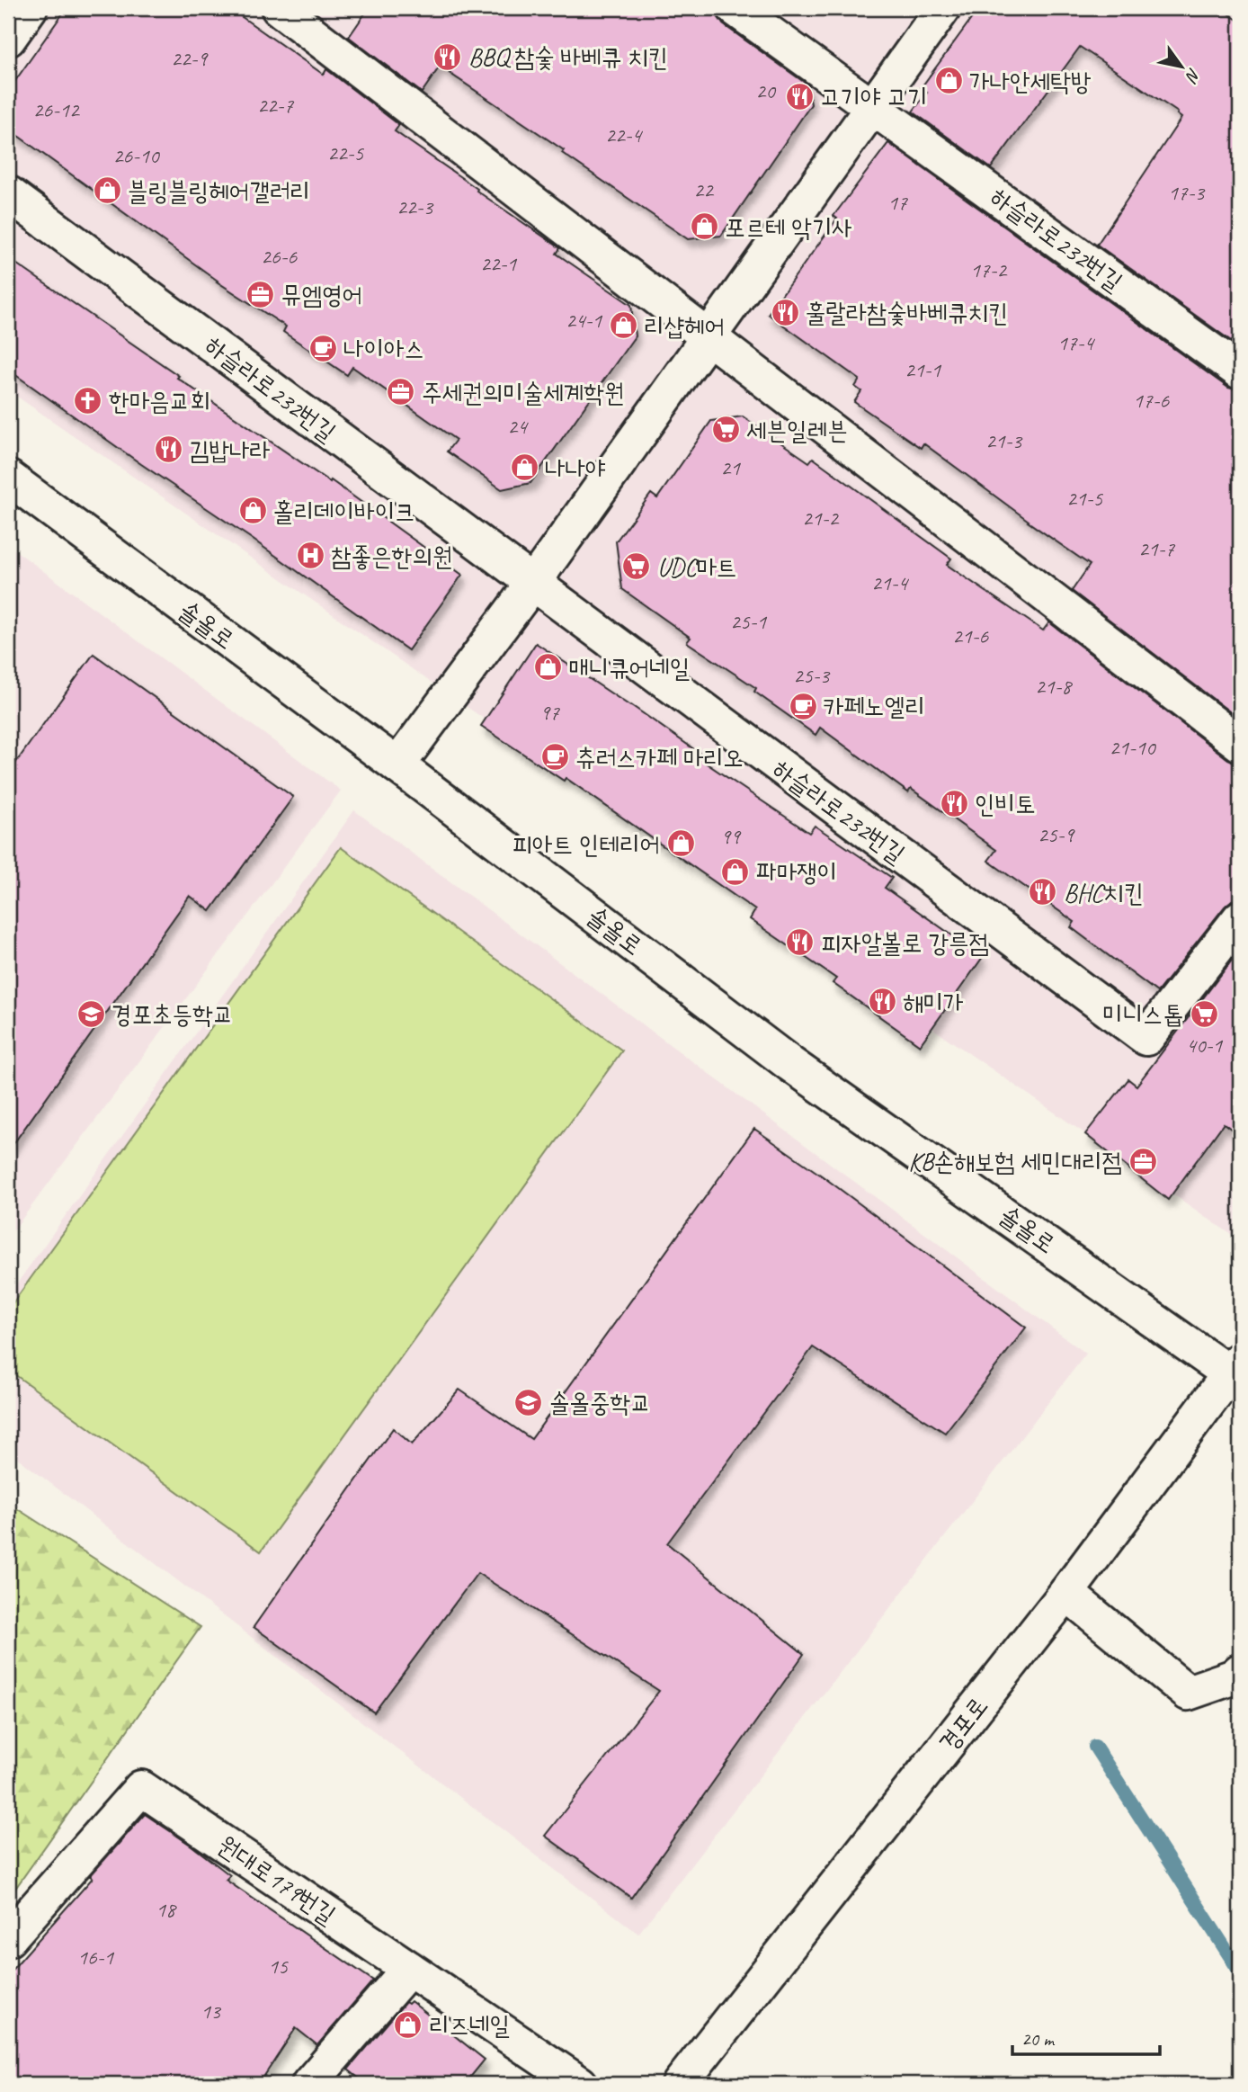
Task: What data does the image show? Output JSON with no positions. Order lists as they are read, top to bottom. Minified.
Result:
{"streets":{"street":["하슬라로232번길","솔올로","경포로","원대로179번길"]},"crossings":[["솔올로","경포로"]],"places":{"restaurant":["BBQ 참숯 바베큐 치킨","고기야 고기","훌랄라참숯바베큐치킨","김밥나라","인비토","BHC치킨","피자알볼로 강릉점","해미가"],"shop":["가나안세탁방","블링블링헤어갤러리","포르테 악기사","리샵헤어","나나야","홀리데이바이크","매니큐어네일","피아트 인테리어","파마쟁이","리즈네일"],"office":["뮤엠영어","주세권의미술세계학원","KB손해보험 세민대리점"],"cafe":["나이아스","카페노엘리","츄러스카페 마리오"],"church":["한마음교회"],"supermarket":["세븐일레븐","UDC마트","미니스톱"],"hospital":["참좋은한의원"],"school or university":["경포초등학교","솔올중학교"]},"house_numbers":["22-9","20","22-7","26-12","22-4","22-5","26-10","22","17-3","17","22-3","26-6","22-1","17-2","24-1","17-4","21-1","17-6","24","21-3","21","21-5","21-2","21-7","21-4","25-1","21-6","25-3","21-8","97","21-10","25-9","99","40-1","18","16-1","15","13"],"scale_bar":"20 m","north":"bottom right"}
